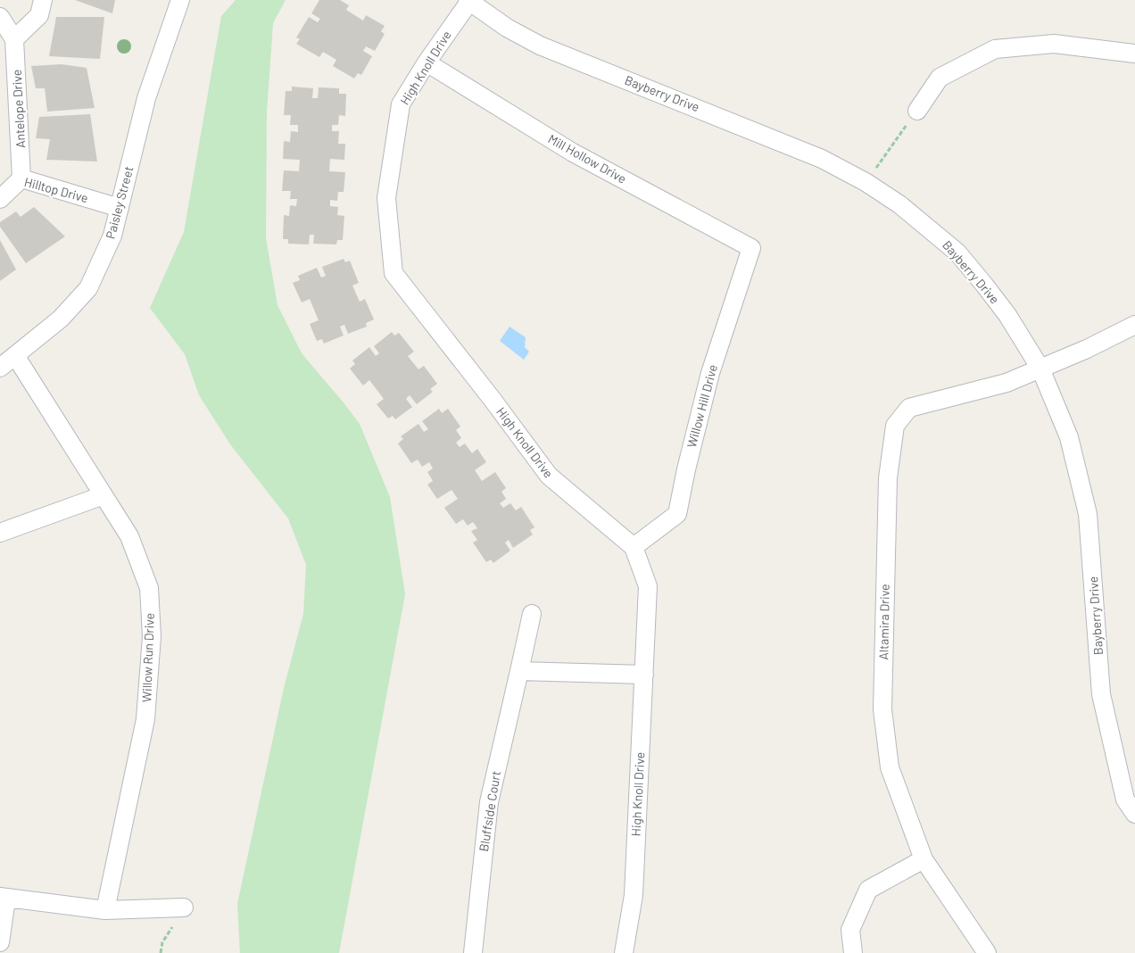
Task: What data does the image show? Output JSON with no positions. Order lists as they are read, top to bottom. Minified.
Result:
{"streets":{"street":["High Knoll Drive","Bayberry Drive","Antelope Drive","Mill Hollow Drive","Hilltop Drive","Paisley Street","Willow Hill Drive","Altamira Drive","Willow Run Drive","Bluffside Court"]},"crossings":[["High Knoll Drive","Bayberry Drive"],["High Knoll Drive","Mill Hollow Drive"],["High Knoll Drive","Willow Hill Drive"],["Bayberry Drive","Altamira Drive"],["Antelope Drive","Hilltop Drive"],["Mill Hollow Drive","Willow Hill Drive"],["Hilltop Drive","Paisley Street"],["Paisley Street","Willow Run Drive"]]}
